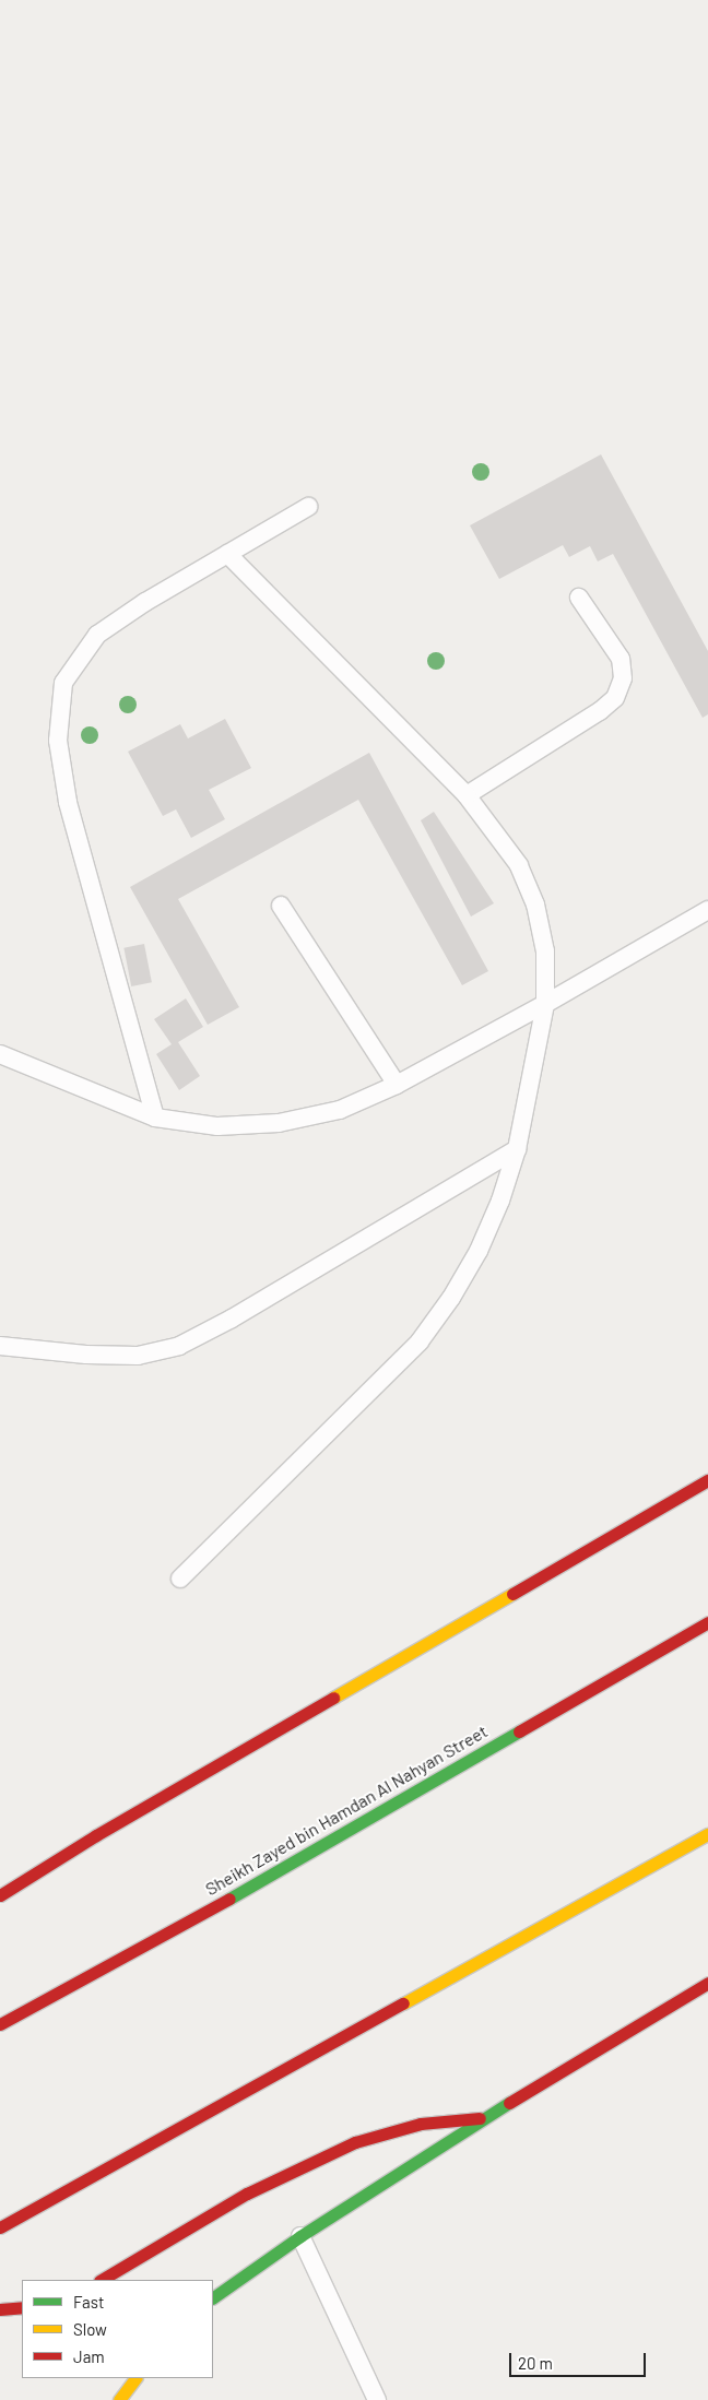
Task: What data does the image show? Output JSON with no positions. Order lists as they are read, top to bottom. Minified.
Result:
{"streets":{"main road":["Sheikh Zayed bin Hamdan Al Nahyan Street"]},"legend":["Fast","Slow","Jam"],"scale_bar":"20 m"}
